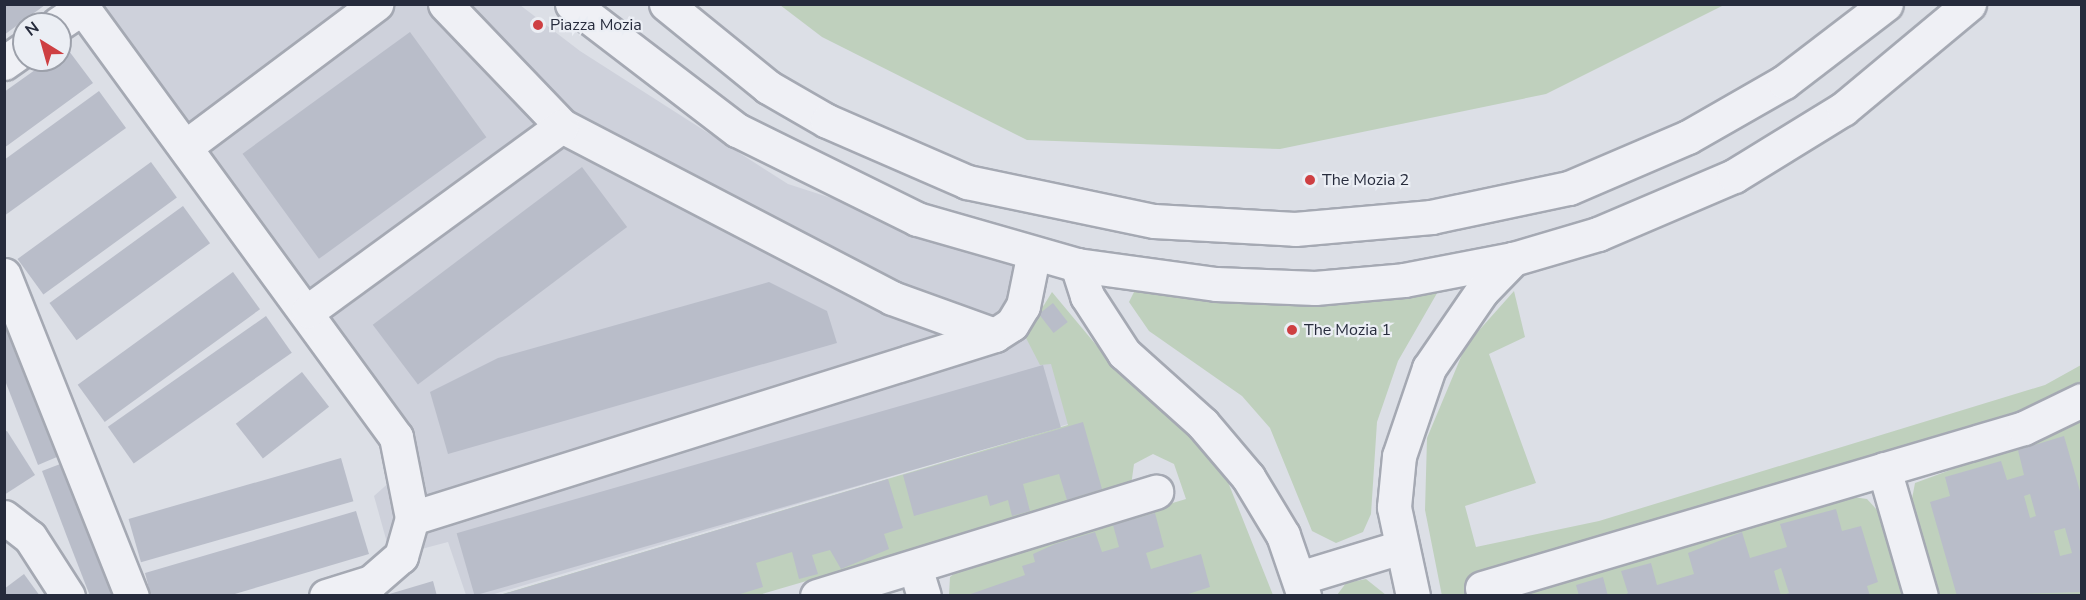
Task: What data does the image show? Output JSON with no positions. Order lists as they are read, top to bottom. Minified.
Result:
{"places":["Piazza Mozia","The Mozia 2","The Mozia 1"],"north":"top left"}
